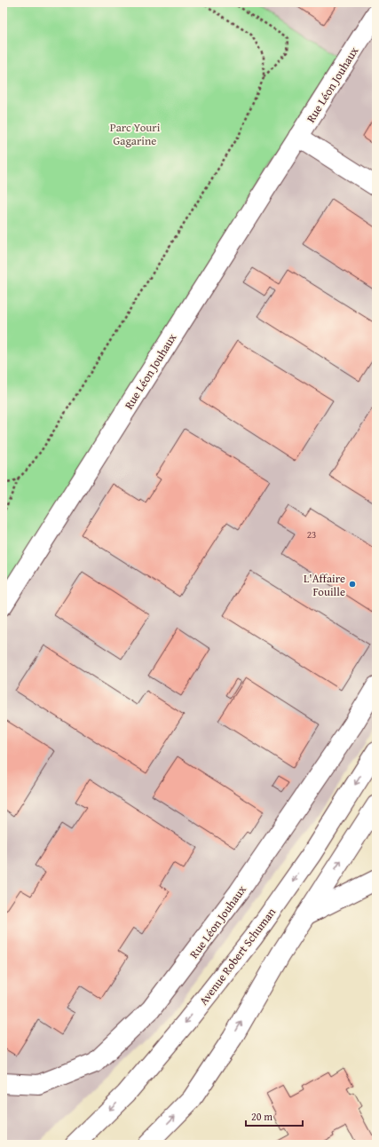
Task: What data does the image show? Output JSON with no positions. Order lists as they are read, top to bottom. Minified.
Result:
{"streets":{"main road":["Rue Léon Jouhaux","Avenue Robert Schuman"]},"parks":["Parc Youri Gagarine"],"places":["L'Affaire Fouille"],"house_numbers":["23"],"scale_bar":"20 m"}
